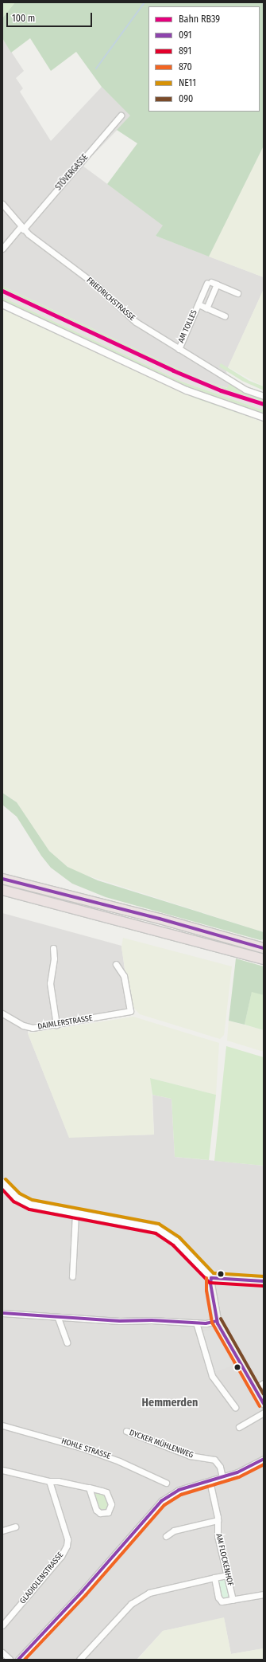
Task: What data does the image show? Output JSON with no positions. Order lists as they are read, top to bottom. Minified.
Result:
{"streets":{"street":["STÖVERGASSE","FRIEDRICHSTRASSE","AM TOLLES","DAIMLERSTRASSE","DYCKER MÜHLENWEG","HOHLE STRASSE","AM FLOCKENHOF","GLADIOLENSTRASSE"]},"crossings":[["STÖVERGASSE","FRIEDRICHSTRASSE"],["FRIEDRICHSTRASSE","AM TOLLES"]],"districts":["Hemmerden"],"lines":["rail line RB39","transit line 091","transit line NE11","transit line 891","transit line 870","transit line 090"],"legend":["Bahn RB39","091","891","870","NE11","090"],"scale_bar":"100 m"}
